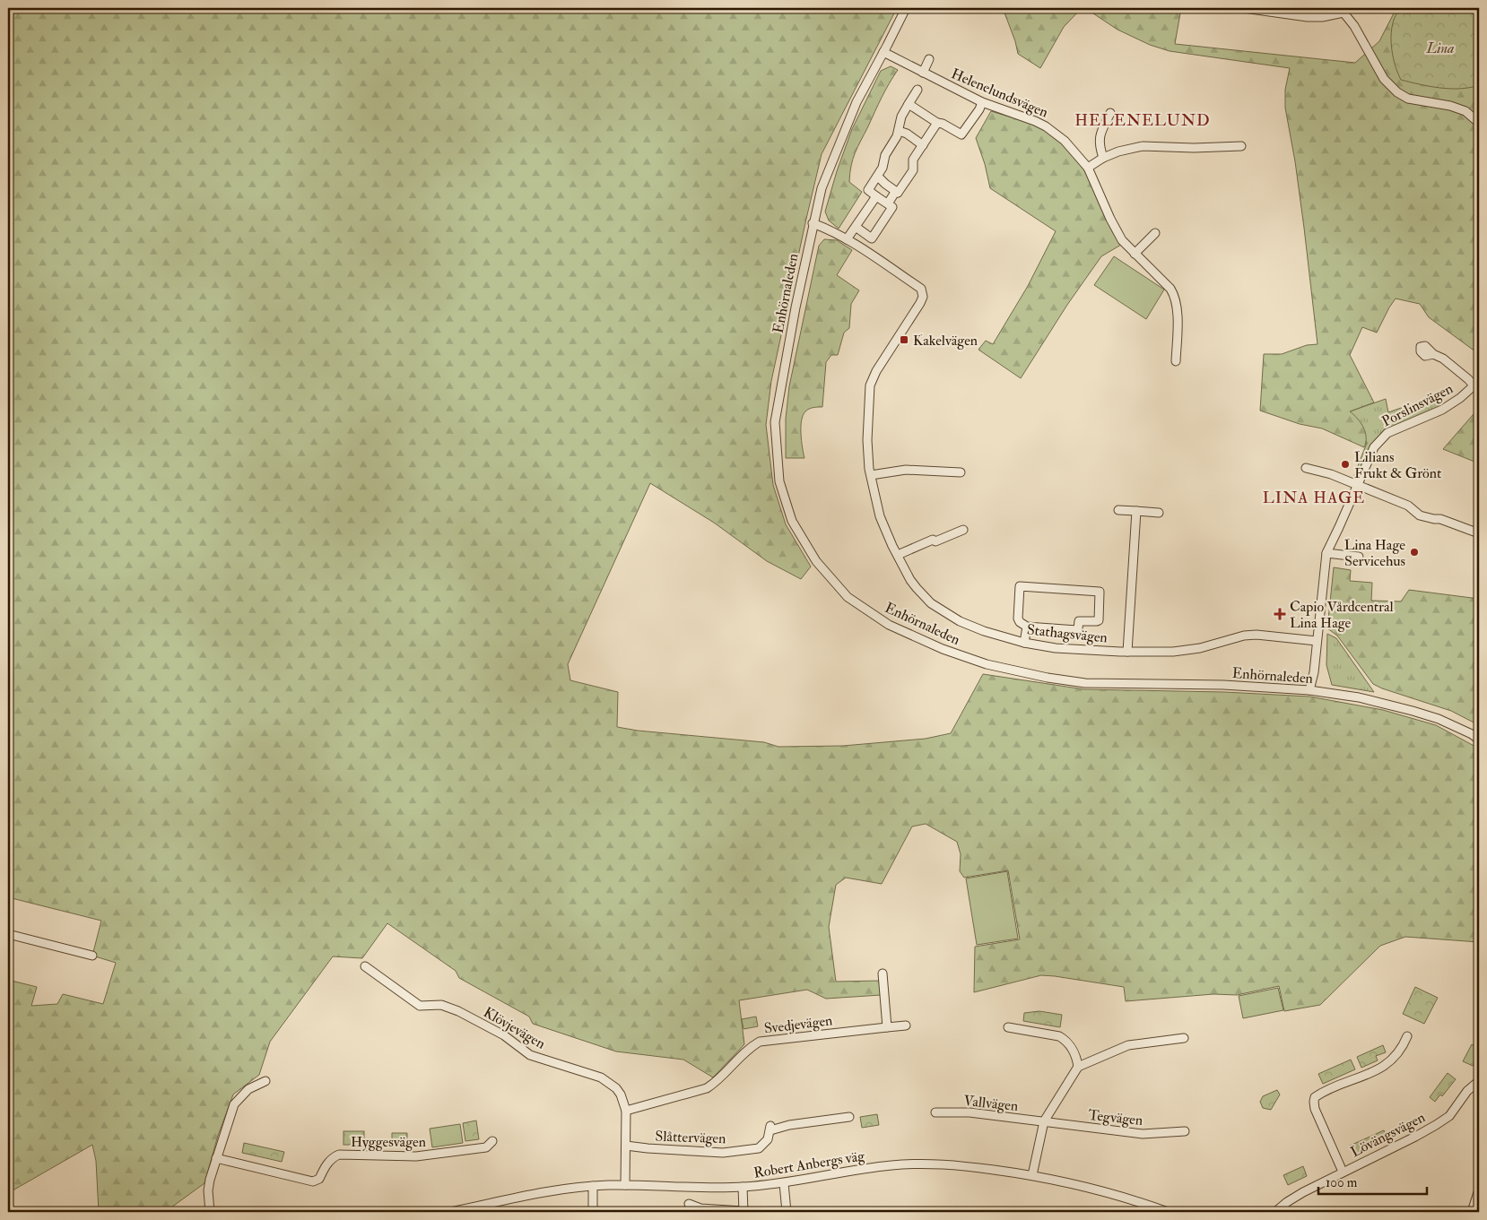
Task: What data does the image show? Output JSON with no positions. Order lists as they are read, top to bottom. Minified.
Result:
{"streets":{"street":["Helenelundsvägen","Enhörnaleden","Porslinsvägen","Stathagsvägen","Svedjevägen","Klövjevägen","Vallvägen","Tegvägen","Lövängsvägen","Slåttervägen","Hyggesvägen","Robert Anbergs väg"]},"crossings":[["Helenelundsvägen","Enhörnaleden"],["Enhörnaleden","Porslinsvägen"],["Porslinsvägen","Stathagsvägen"],["Svedjevägen","Klövjevägen"],["Klövjevägen","Slåttervägen"],["Klövjevägen","Robert Anbergs väg"],["Vallvägen","Tegvägen"]],"districts":["HELENELUND","LINA HAGE"],"parks":["Lina"],"places":{"transit":["Kakelvägen"],"other":["Lilians Frukt & Grönt","Lina Hage Servicehus"],"health":["Capio Vårdcentral Lina Hage"]},"scale_bar":"100 m"}
